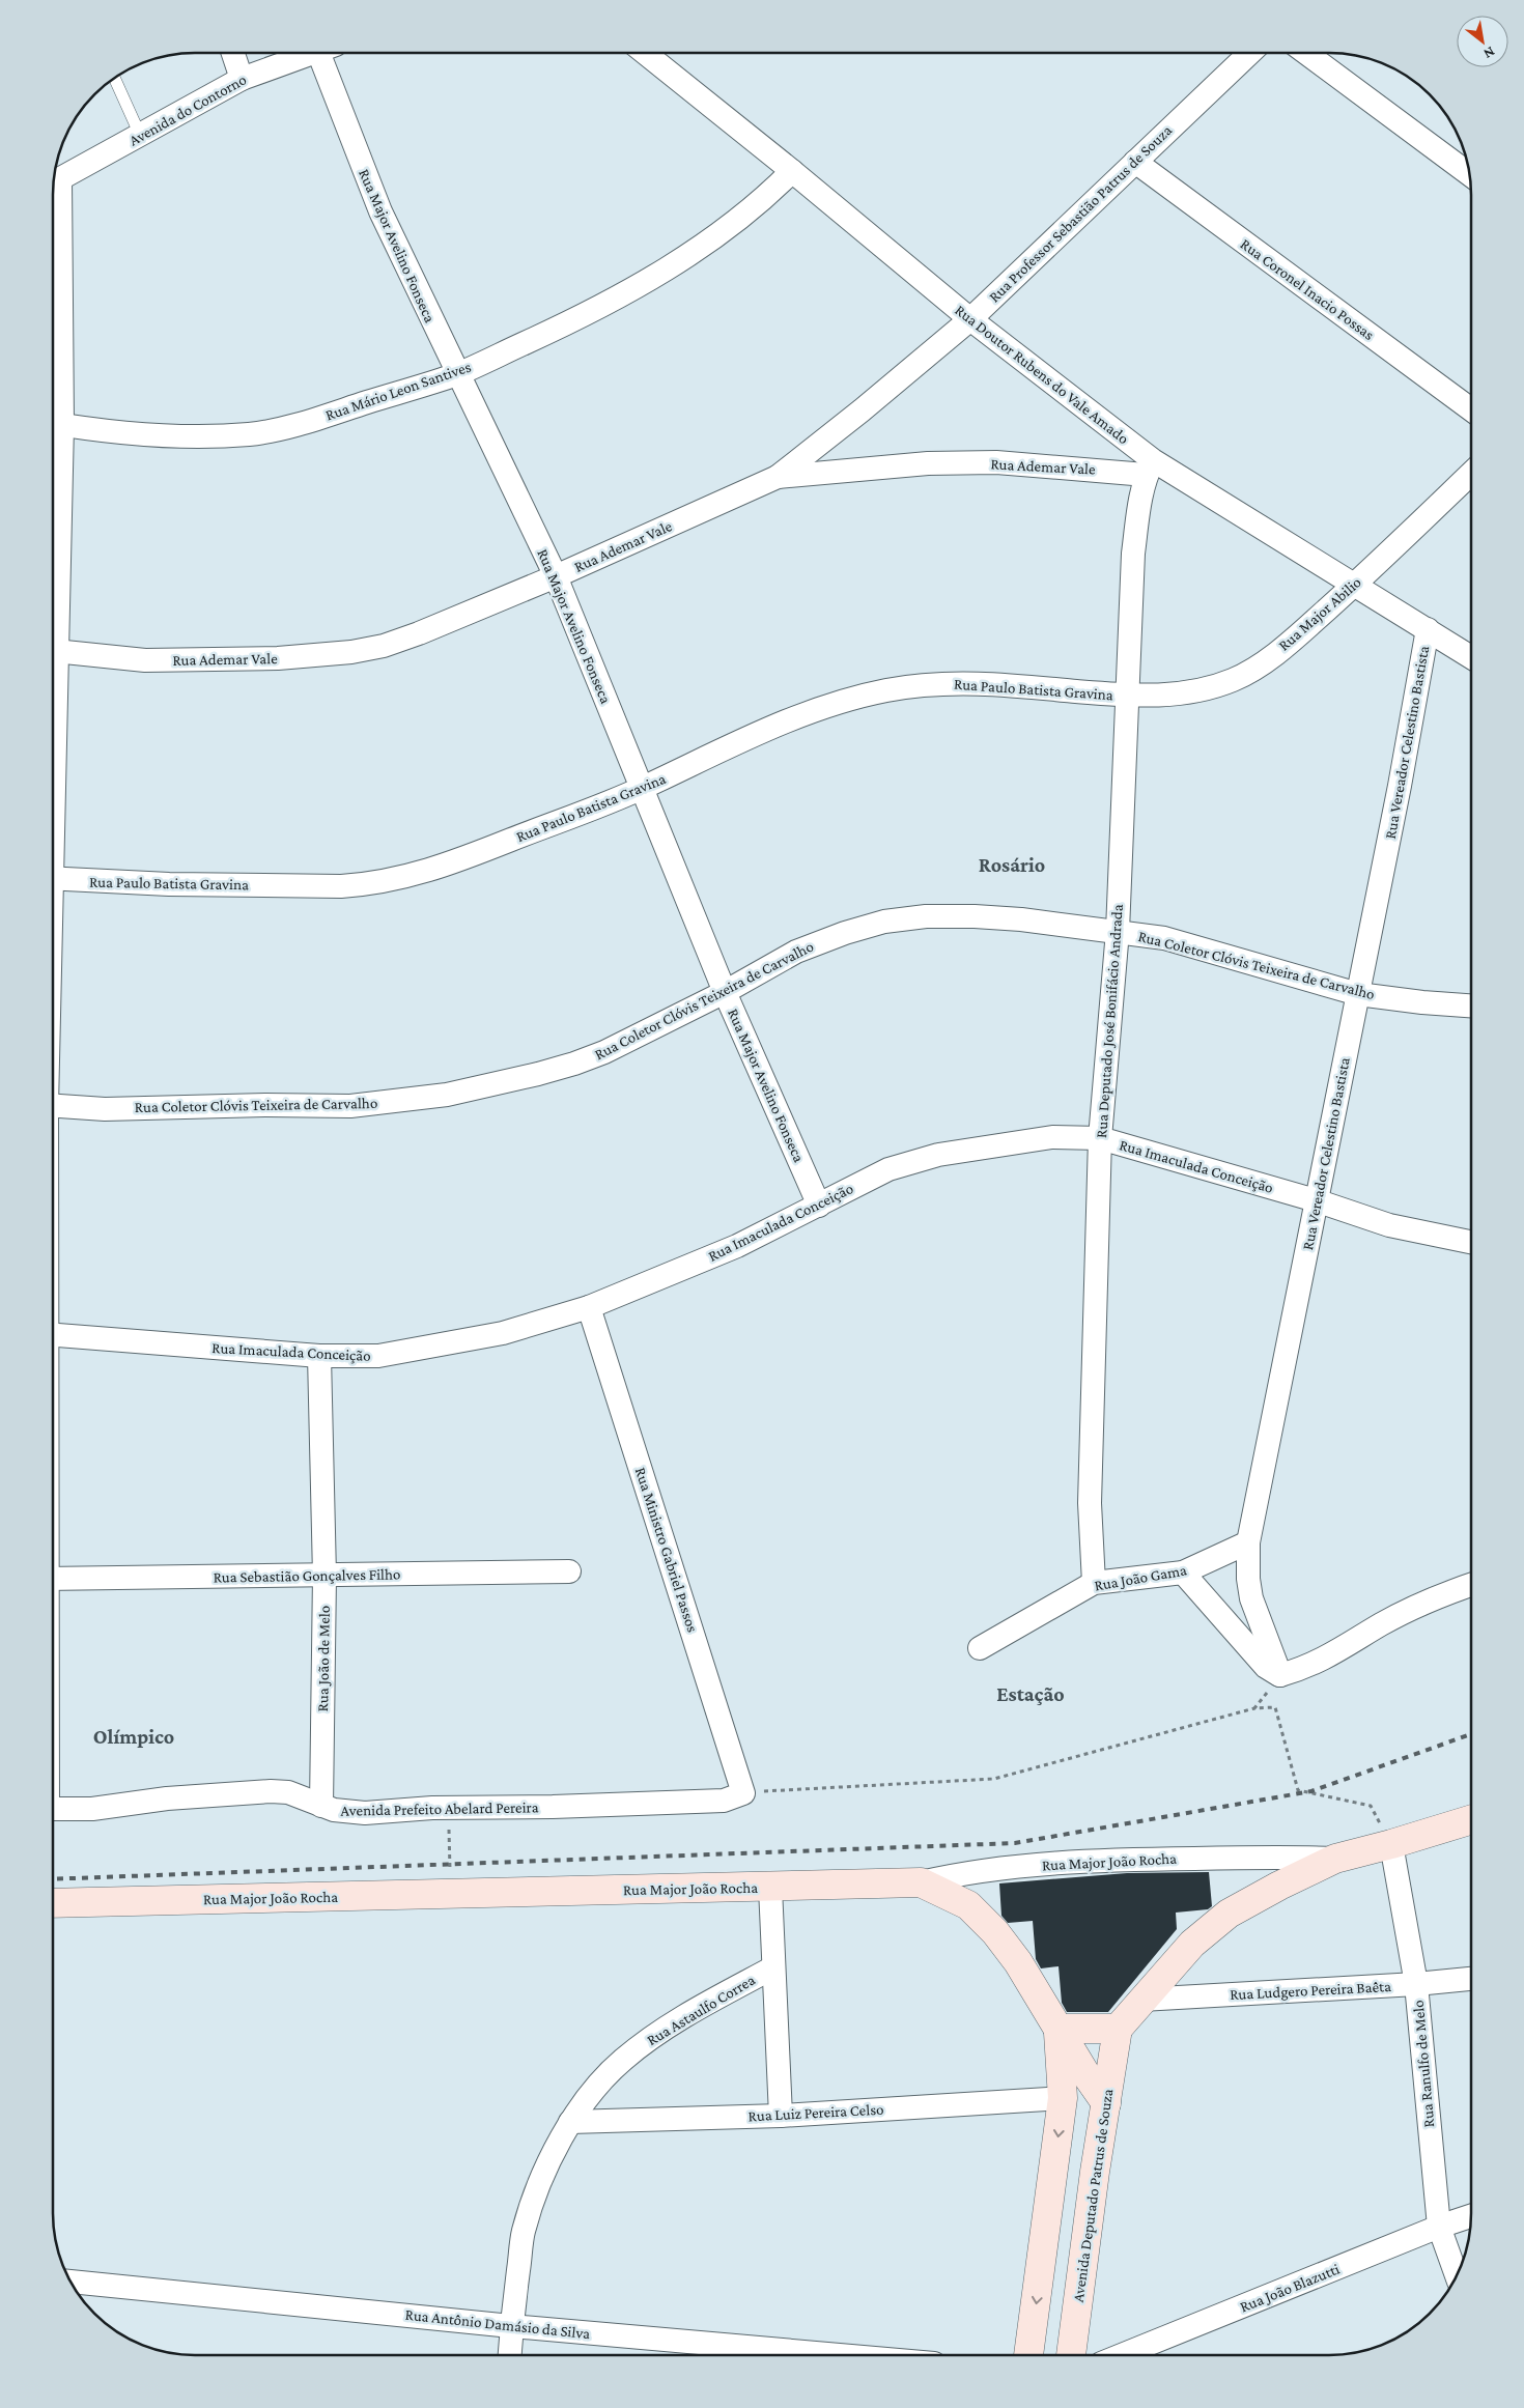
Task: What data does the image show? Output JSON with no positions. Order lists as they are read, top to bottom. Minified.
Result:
{"streets":{"main road":["Rua Major João Rocha","Avenida Deputado Patrus de Souza"],"street":["Avenida do Contorno","Rua Professor Sebastião Patrus de Souza","Rua Major Avelino Fonseca","Rua Coronel Inacio Possas","Rua Doutor Rubens do Vale Amado","Rua Mário Leon Santives","Rua Ademar Vale","Rua Major Abilio","Rua Paulo Batista Gravina","Rua Vereador Celestino Bastista","Rua Coletor Clóvis Teixeira de Carvalho","Rua Deputado José Bonifácio Andrada","Rua Imaculada Conceição","Rua Ministro Gabriel Passos","Rua Sebastião Gonçalves Filho","Rua João Gama","Rua João de Melo","Avenida Prefeito Abelard Pereira","Rua Ludgero Pereira Baêta","Rua Astaulfo Correa","Rua Ranulfo de Melo","Rua Luiz Pereira Celso","Rua João Blazutti","Rua Antônio Damásio da Silva"]},"crossings":[["Rua Professor Sebastião Patrus de Souza","Rua Coronel Inacio Possas"],["Rua Professor Sebastião Patrus de Souza","Rua Doutor Rubens do Vale Amado"],["Rua Professor Sebastião Patrus de Souza","Rua Ademar Vale"],["Rua Major Avelino Fonseca","Rua Mário Leon Santives"],["Rua Major Avelino Fonseca","Rua Ademar Vale"],["Rua Major Avelino Fonseca","Rua Paulo Batista Gravina"],["Rua Major Avelino Fonseca","Rua Coletor Clóvis Teixeira de Carvalho"],["Rua Major Avelino Fonseca","Rua Imaculada Conceição"],["Rua Doutor Rubens do Vale Amado","Rua Mário Leon Santives"],["Rua Doutor Rubens do Vale Amado","Rua Ademar Vale"],["Rua Doutor Rubens do Vale Amado","Rua Major Abilio"],["Rua Doutor Rubens do Vale Amado","Rua Vereador Celestino Bastista"],["Rua Doutor Rubens do Vale Amado","Rua Deputado José Bonifácio Andrada"],["Rua Ademar Vale","Rua Deputado José Bonifácio Andrada"],["Rua Major Abilio","Rua Paulo Batista Gravina"],["Rua Major Abilio","Rua Deputado José Bonifácio Andrada"],["Rua Paulo Batista Gravina","Rua Deputado José Bonifácio Andrada"],["Rua Vereador Celestino Bastista","Rua Coletor Clóvis Teixeira de Carvalho"],["Rua Vereador Celestino Bastista","Rua Imaculada Conceição"],["Rua Vereador Celestino Bastista","Rua João Gama"],["Rua Coletor Clóvis Teixeira de Carvalho","Rua Deputado José Bonifácio Andrada"],["Rua Deputado José Bonifácio Andrada","Rua Imaculada Conceição"],["Rua Deputado José Bonifácio Andrada","Rua João Gama"],["Rua Imaculada Conceição","Rua Ministro Gabriel Passos"],["Rua Imaculada Conceição","Rua João de Melo"],["Rua Ministro Gabriel Passos","Avenida Prefeito Abelard Pereira"],["Rua Sebastião Gonçalves Filho","Rua João de Melo"],["Rua João de Melo","Avenida Prefeito Abelard Pereira"],["Rua Major João Rocha","Rua Ludgero Pereira Baêta"],["Rua Major João Rocha","Rua Ranulfo de Melo"],["Rua Major João Rocha","Rua Luiz Pereira Celso"],["Rua Major João Rocha","Avenida Deputado Patrus de Souza"],["Rua Ludgero Pereira Baêta","Rua Ranulfo de Melo"],["Rua Astaulfo Correa","Rua Luiz Pereira Celso"],["Rua Astaulfo Correa","Rua Antônio Damásio da Silva"],["Rua Ranulfo de Melo","Rua João Blazutti"]],"districts":["Rosário","Estação","Olímpico"],"north":"bottom right"}
